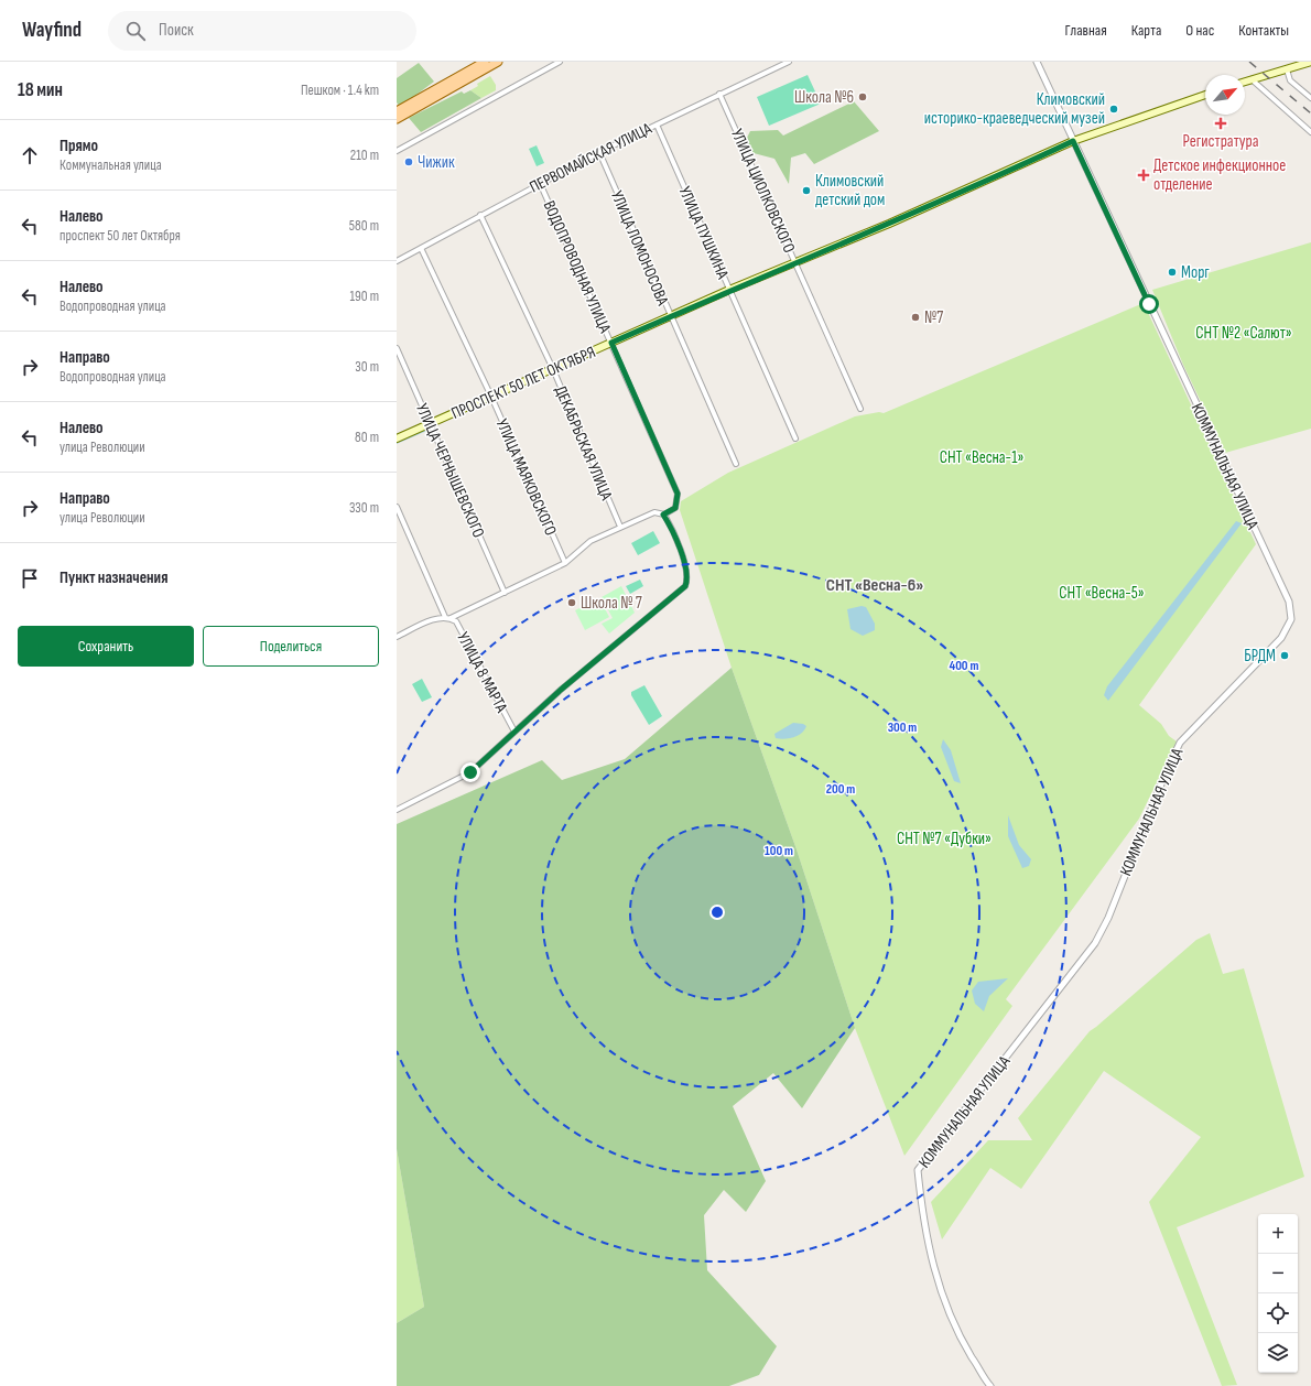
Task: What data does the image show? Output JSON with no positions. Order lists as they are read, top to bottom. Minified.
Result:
{"streets":{"main road":["ПРОСПЕКТ 50 ЛЕТ ОКТЯБРЯ"],"street":["ПЕРВОМАЙСКАЯ УЛИЦА","УЛИЦА ЦИОЛКОВСКОГО","УЛИЦА ПУШКИНА","УЛИЦА ЛОМОНОСОВА","ВОДОПРОВОДНАЯ УЛИЦА","ДЕКАБРЬСКАЯ УЛИЦА","КОММУНАЛЬНАЯ УЛИЦА","УЛИЦА ЧЕРНЫШЕВСКОГО","УЛИЦА МАЯКОВСКОГО","УЛИЦА 8 МАРТА"]},"crossings":[["ПЕРВОМАЙСКАЯ УЛИЦА","УЛИЦА ЦИОЛКОВСКОГО"],["ПЕРВОМАЙСКАЯ УЛИЦА","УЛИЦА ПУШКИНА"],["ПЕРВОМАЙСКАЯ УЛИЦА","УЛИЦА ЛОМОНОСОВА"],["ПЕРВОМАЙСКАЯ УЛИЦА","ВОДОПРОВОДНАЯ УЛИЦА"],["ПЕРВОМАЙСКАЯ УЛИЦА","ДЕКАБРЬСКАЯ УЛИЦА"],["ПЕРВОМАЙСКАЯ УЛИЦА","УЛИЦА МАЯКОВСКОГО"],["УЛИЦА ЦИОЛКОВСКОГО","ПРОСПЕКТ 50 ЛЕТ ОКТЯБРЯ"],["УЛИЦА ПУШКИНА","ПРОСПЕКТ 50 ЛЕТ ОКТЯБРЯ"],["УЛИЦА ЛОМОНОСОВА","ПРОСПЕКТ 50 ЛЕТ ОКТЯБРЯ"],["ВОДОПРОВОДНАЯ УЛИЦА","ПРОСПЕКТ 50 ЛЕТ ОКТЯБРЯ"],["ПРОСПЕКТ 50 ЛЕТ ОКТЯБРЯ","ДЕКАБРЬСКАЯ УЛИЦА"],["ПРОСПЕКТ 50 ЛЕТ ОКТЯБРЯ","КОММУНАЛЬНАЯ УЛИЦА"],["ПРОСПЕКТ 50 ЛЕТ ОКТЯБРЯ","УЛИЦА ЧЕРНЫШЕВСКОГО"],["ПРОСПЕКТ 50 ЛЕТ ОКТЯБРЯ","УЛИЦА МАЯКОВСКОГО"]],"districts":["СНТ «Весна-6»"],"parks":["СНТ №2 «Салют»","СНТ «Весна-1»","СНТ «Весна-5»","СНТ №7 «Дубки»"],"places":{"other":["Школа №6","Климовский историко-краеведческий музей","Чижик","Климовский детский дом","Морг","№7","Школа № 7","БРДМ"],"health":["Регистратура","Детское инфекционное отделение"]},"north":"top right","page":{"header":"Wayfind","search":"Поиск","nav":["Главная","Карта","О нас","Контакты"],"heading":["18 мин","Пешком · 1.4 km"],"list":[["Прямо","Коммунальная улица","210 m"],["Налево","проспект 50 лет Октября","580 m"],["Налево","Водопроводная улица","190 m"],["Направо","Водопроводная улица","30 m"],["Налево","улица Революции","80 m"],["Направо","улица Революции","330 m"],"Пункт назначения"],"buttons":["Сохранить","Поделиться"],"map_buttons":["+","−"]},"rings":["400 m","300 m","200 m","100 m"]}
